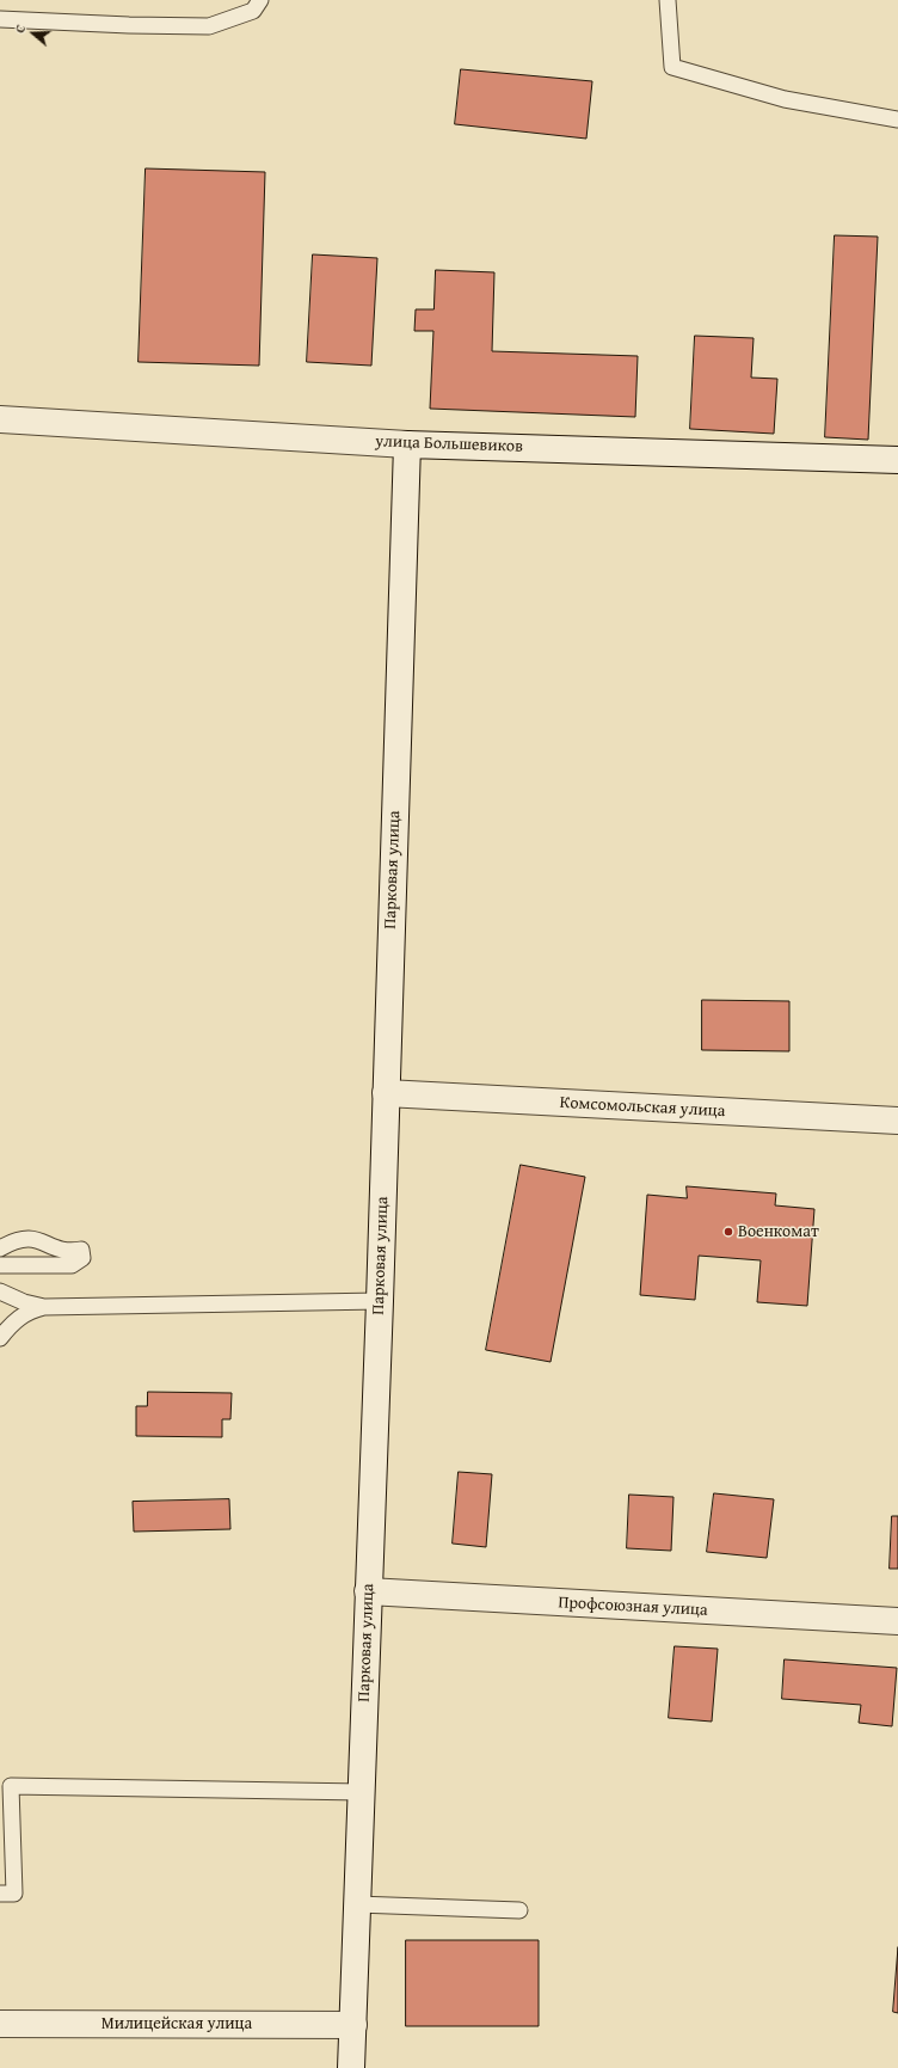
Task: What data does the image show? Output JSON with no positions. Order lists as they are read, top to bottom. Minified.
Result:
{"streets":{"street":["улица Большевиков","Парковая улица","Комсомольская улица","Профсоюзная улица","Милицейская улица"]},"crossings":[["улица Большевиков","Парковая улица"],["Парковая улица","Комсомольская улица"],["Парковая улица","Профсоюзная улица"],["Парковая улица","Милицейская улица"]],"places":["Военкомат"],"north":"left"}
